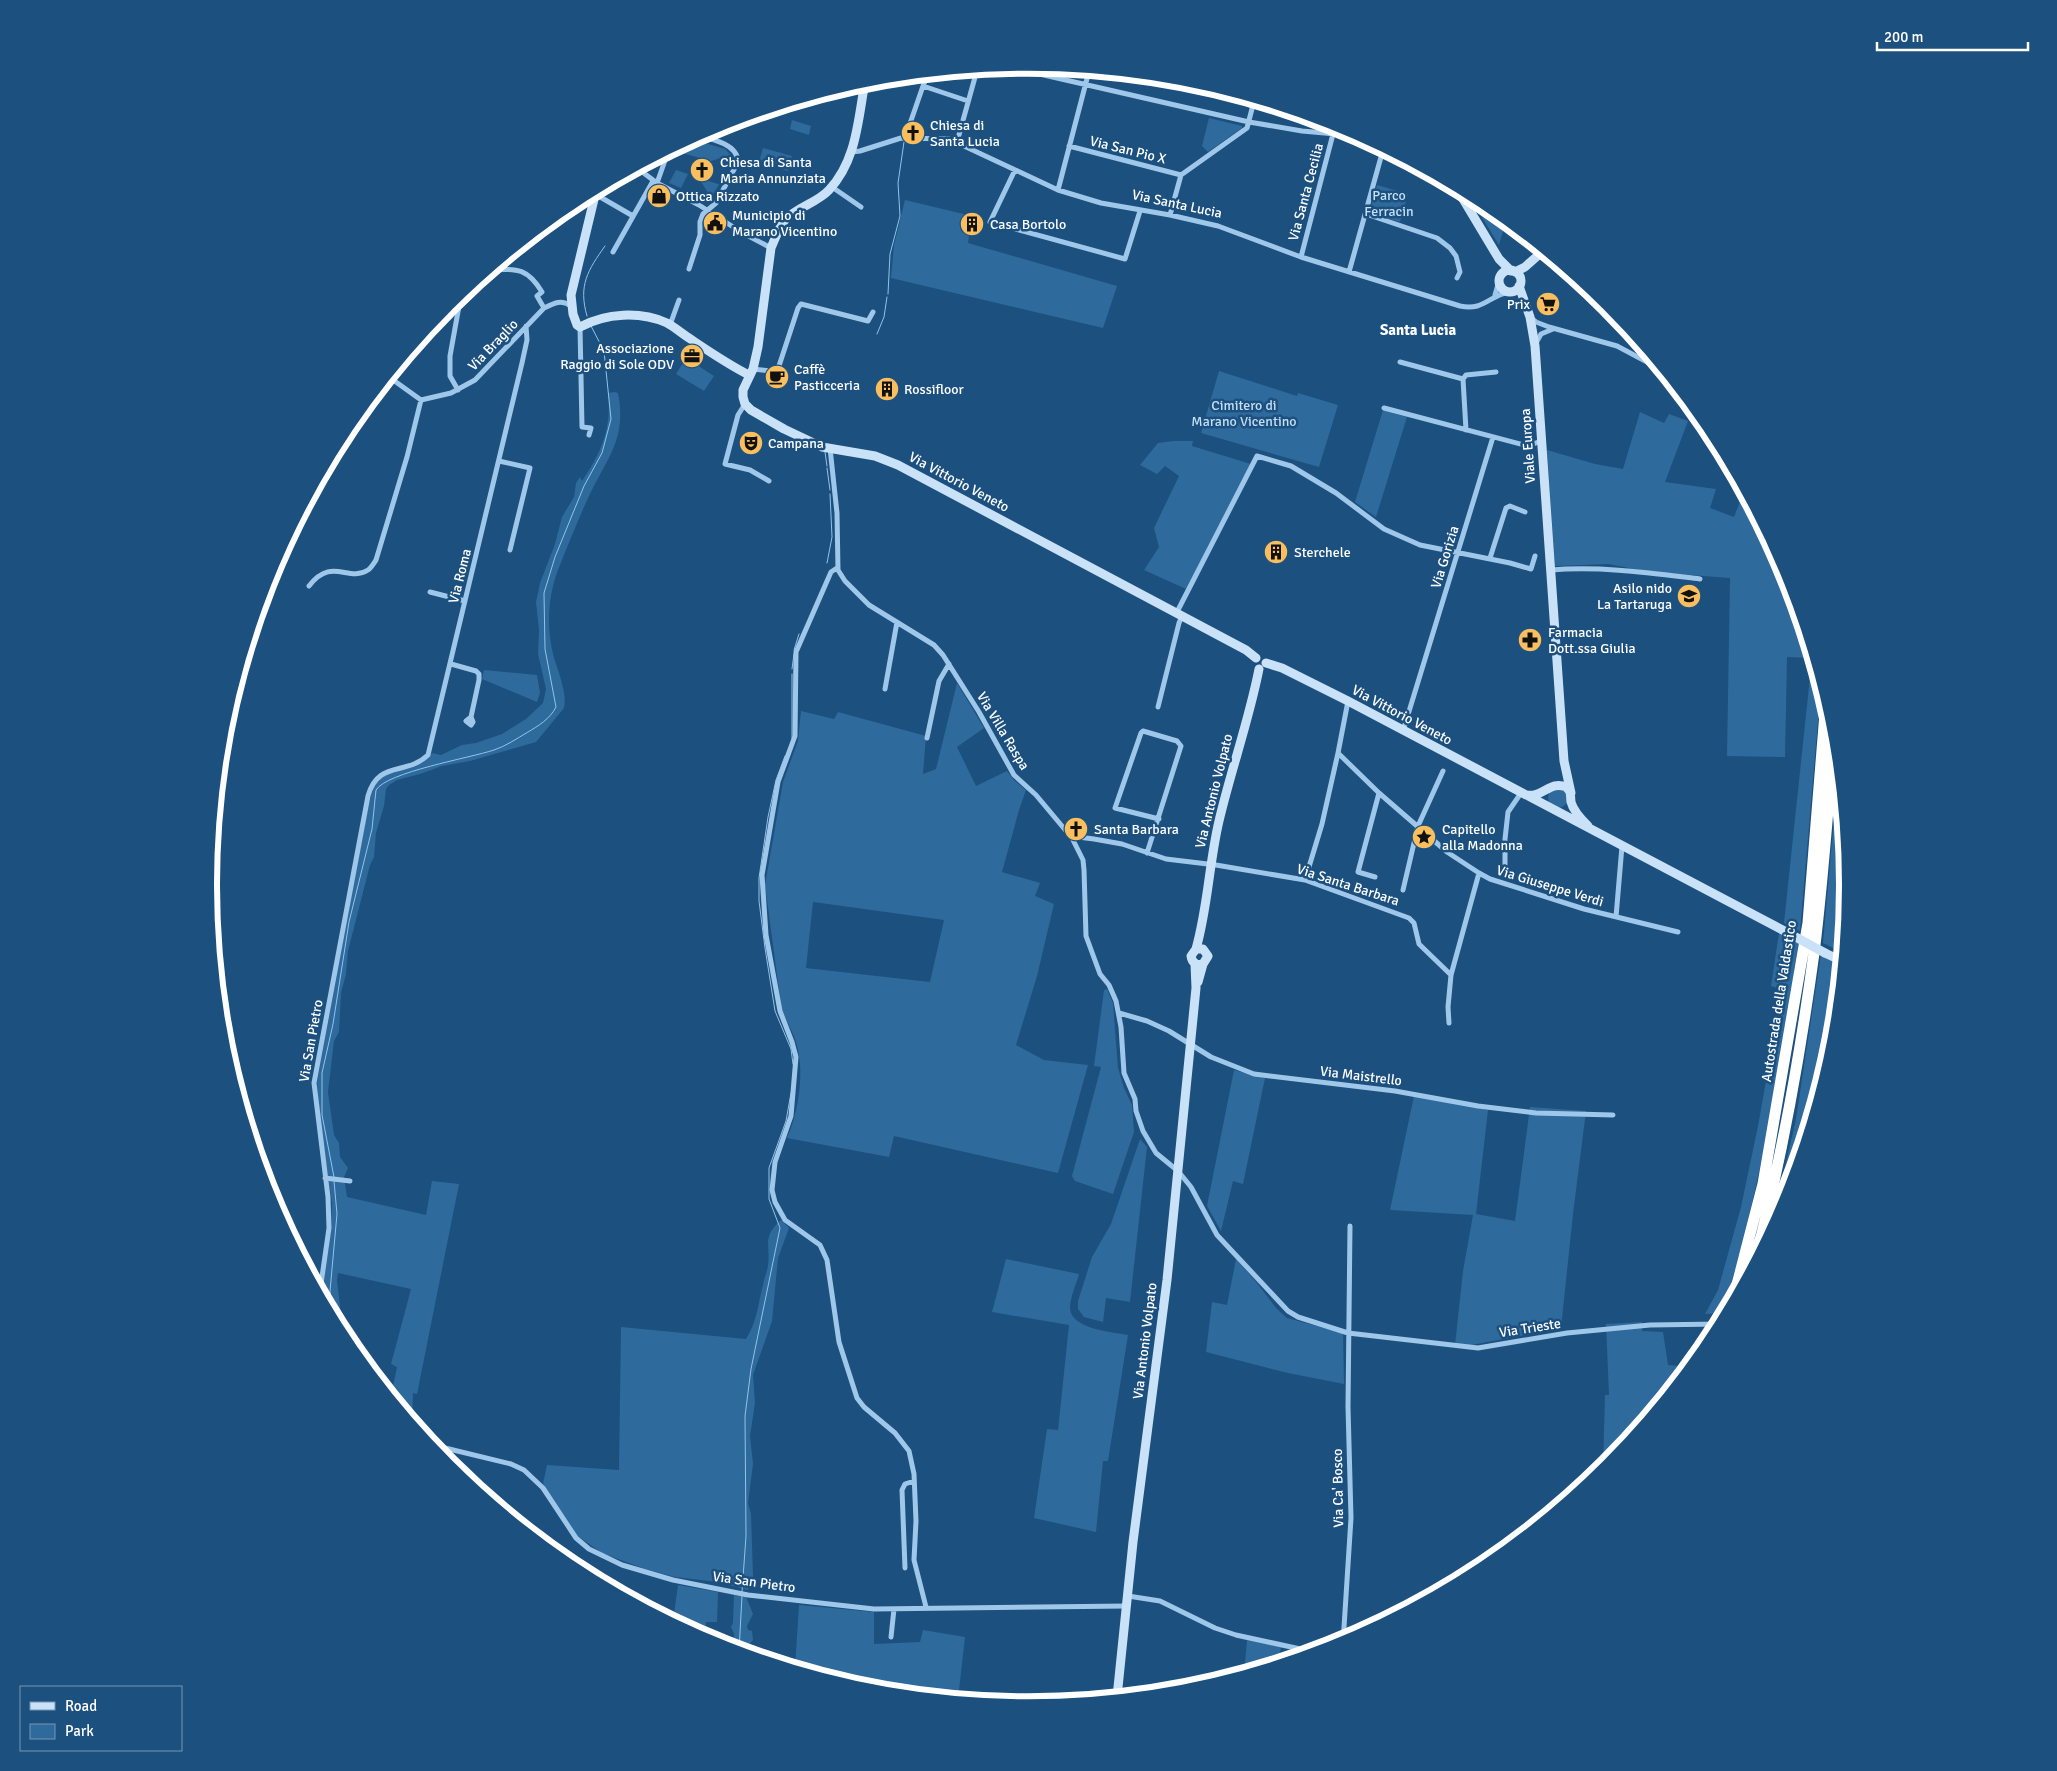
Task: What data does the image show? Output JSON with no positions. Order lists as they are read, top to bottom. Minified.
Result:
{"streets":{"highway":["Autostrada della Valdastico"],"street":["Via San Pio X","Via Santa Cecilia","Via Santa Lucia","Via Braglio","Viale Europa","Via Vittorio Veneto","Via Gorizia","Via Roma","Via Villa Raspa","Via Antonio Volpato","Via Santa Barbara","Via Giuseppe Verdi","Via San Pietro","Via Maistrello","Via Trieste","Via Ca' Bosco"]},"crossings":[["Via San Pio X","Via Santa Lucia"],["Via Santa Cecilia","Via Santa Lucia"],["Via Santa Lucia","Viale Europa"],["Via Braglio","Via Roma"],["Viale Europa","Via Vittorio Veneto"],["Via Vittorio Veneto","Via Gorizia"],["Via Vittorio Veneto","Via Antonio Volpato"],["Via Vittorio Veneto","Via Giuseppe Verdi"],["Via Roma","Via San Pietro"],["Via Villa Raspa","Via Antonio Volpato"],["Via Villa Raspa","Via Santa Barbara"],["Via Villa Raspa","Via Maistrello"],["Via Villa Raspa","Via Trieste"],["Via Antonio Volpato","Via Santa Barbara"],["Via Antonio Volpato","Via San Pietro"],["Via Antonio Volpato","Via Maistrello"],["Via Antonio Volpato","Via Trieste"],["Via Santa Barbara","Via Giuseppe Verdi"],["Via Trieste","Via Ca' Bosco"]],"districts":["Santa Lucia"],"parks":["Parco Ferracin","Cimitero di Marano Vicentino"],"places":{"church":["Chiesa di Santa Lucia","Chiesa di Santa Maria Annunziata","Santa Barbara"],"shop":["Ottica Rizzato"],"public building":["Municipio di Marano Vicentino"],"building":["Casa Bortolo","Rossifloor","Sterchele"],"supermarket":["Prix"],"office":["Associazione Raggio di Sole ODV"],"cafe":["Caffè Pasticceria"],"theatre":["Campana"],"school or university":["Asilo nido La Tartaruga"],"pharmacy":["Farmacia Dott.ssa Giulia"],"place":["Capitello alla Madonna"]},"legend":["Road","Park"],"scale_bar":"200 m"}
